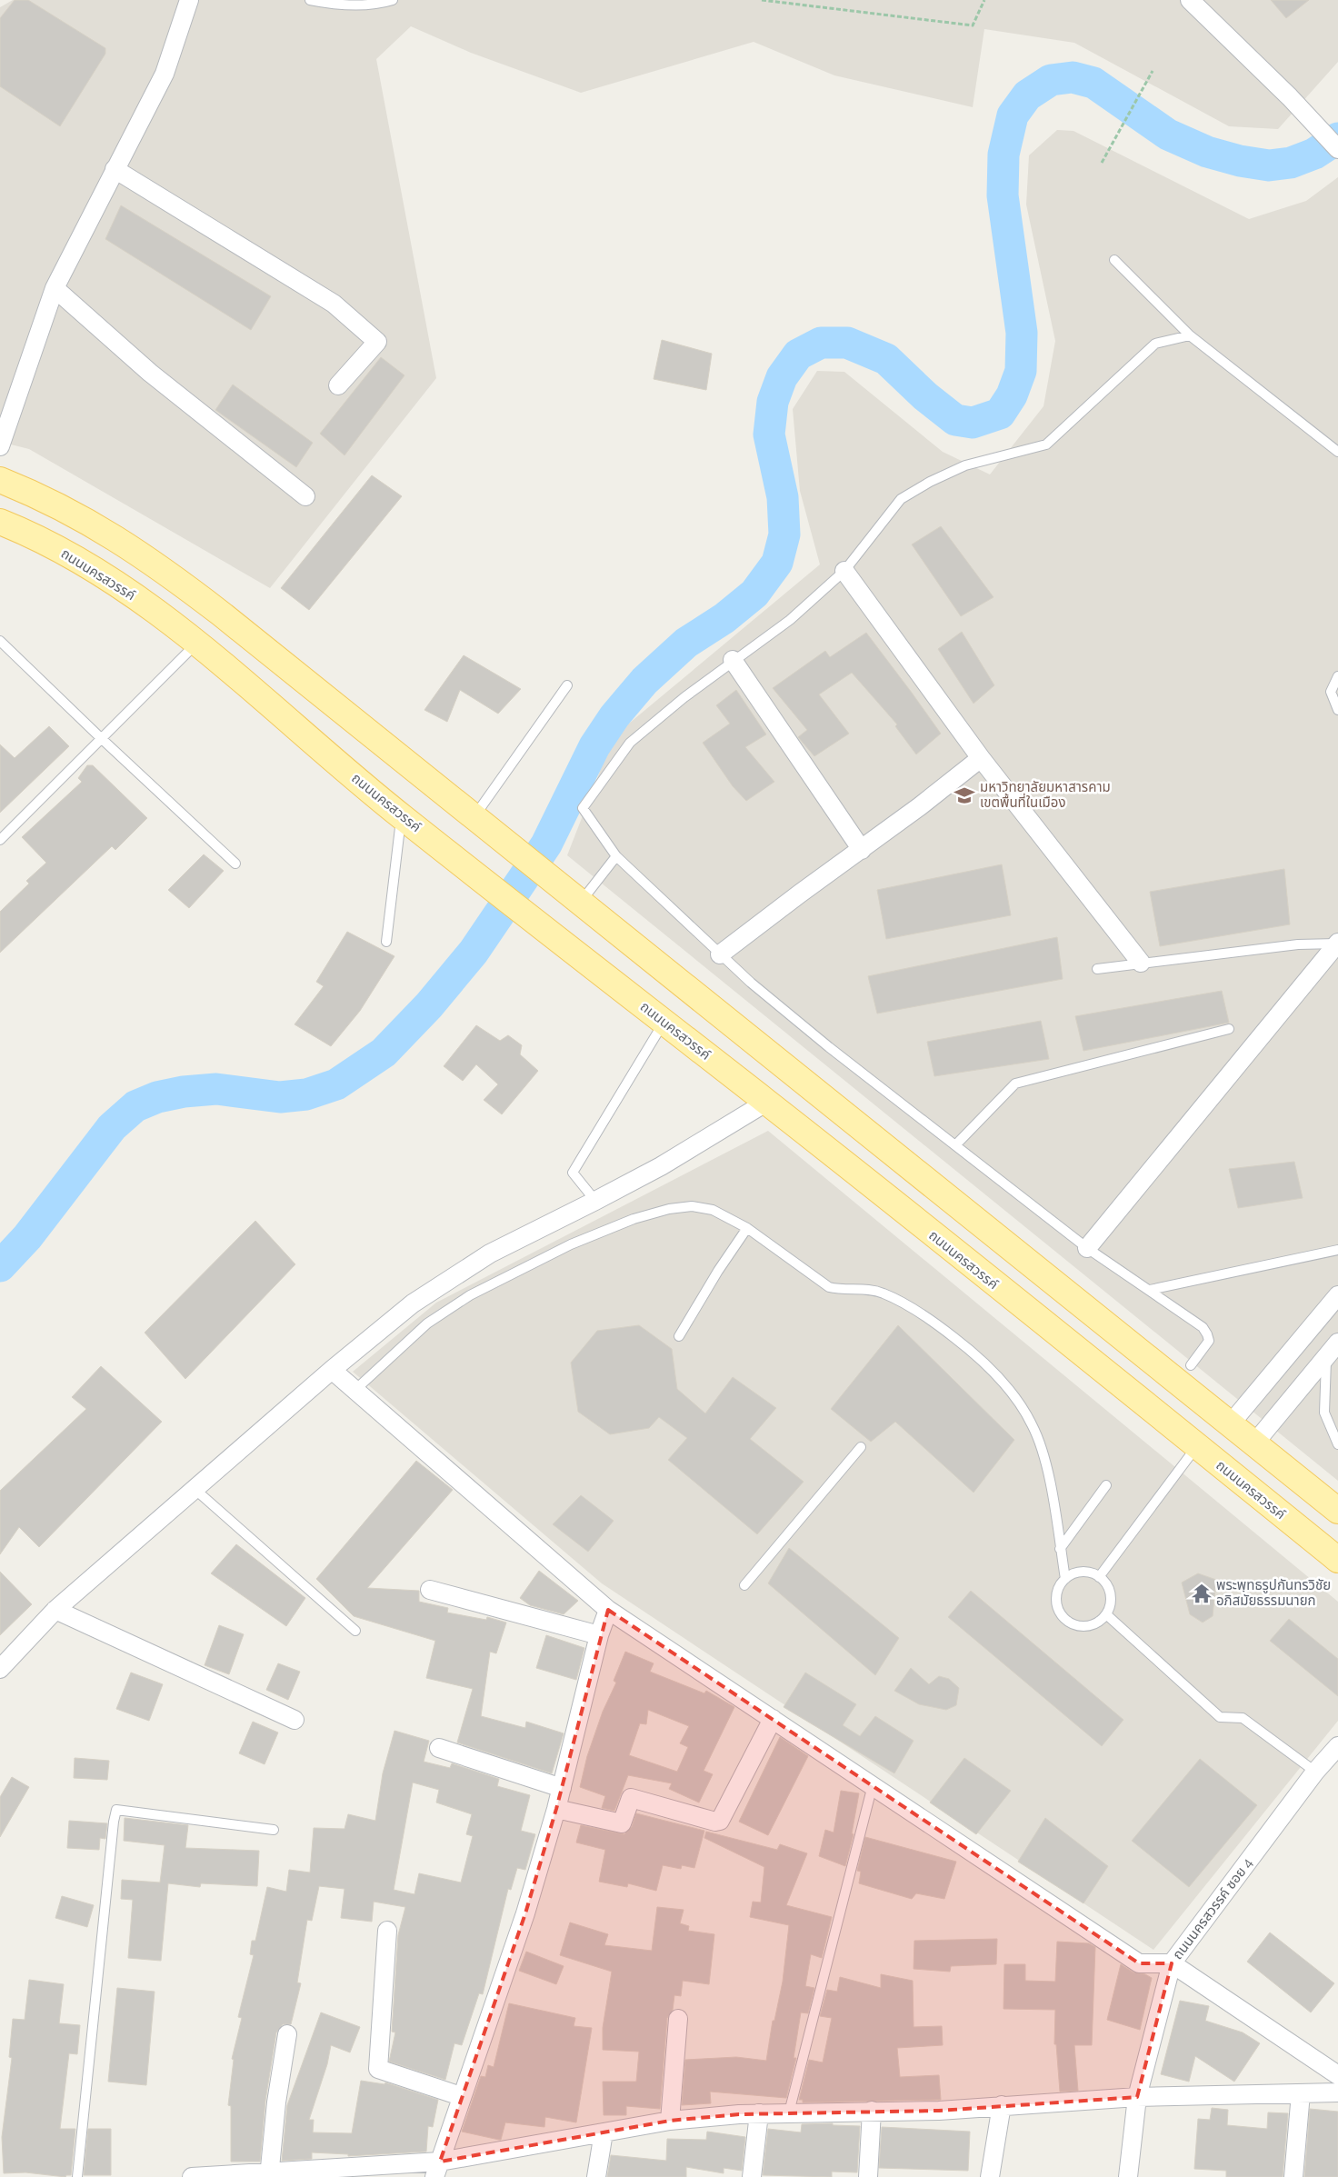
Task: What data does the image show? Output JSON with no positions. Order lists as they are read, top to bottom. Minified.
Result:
{"streets":{"main road":["ถนนนครสวรรค์"],"street":["ถนนนครสวรรค์ ซอย 4"]},"places":{"school or university":["มหาวิทยาลัยมหาสารคาม เขตพื้นที่ในเมือง"],"temple":["พระพุทธรูปกันทรวิชัย อภิสมัยธรรมนายก"]}}
